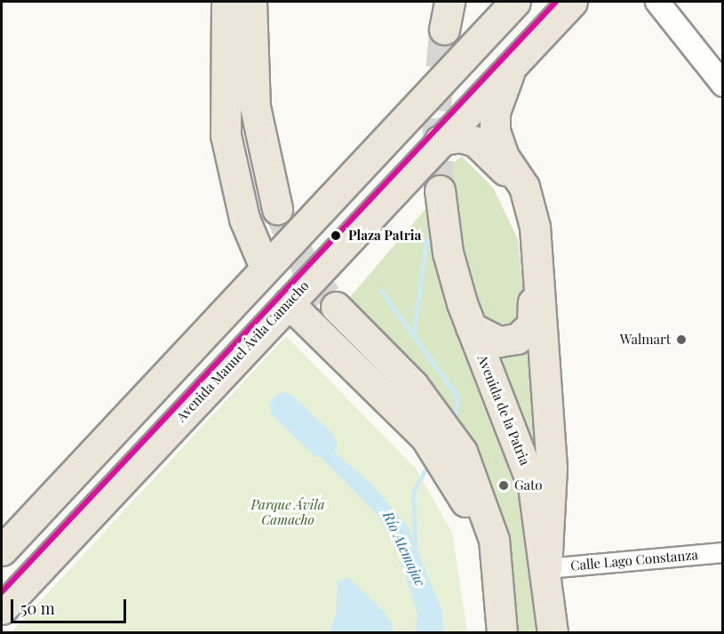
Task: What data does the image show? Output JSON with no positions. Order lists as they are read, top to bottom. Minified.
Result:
{"streets":{"main road":["Avenida Manuel Ávila Camacho","Avenida de la Patria"],"street":["Calle Lago Constanza"]},"crossings":[["Avenida de la Patria","Calle Lago Constanza"]],"water":["Río Atemajac"],"parks":["Parque Ávila Camacho"],"places":["Plaza Patria","Walmart","Gato"],"scale_bar":"50 m"}
